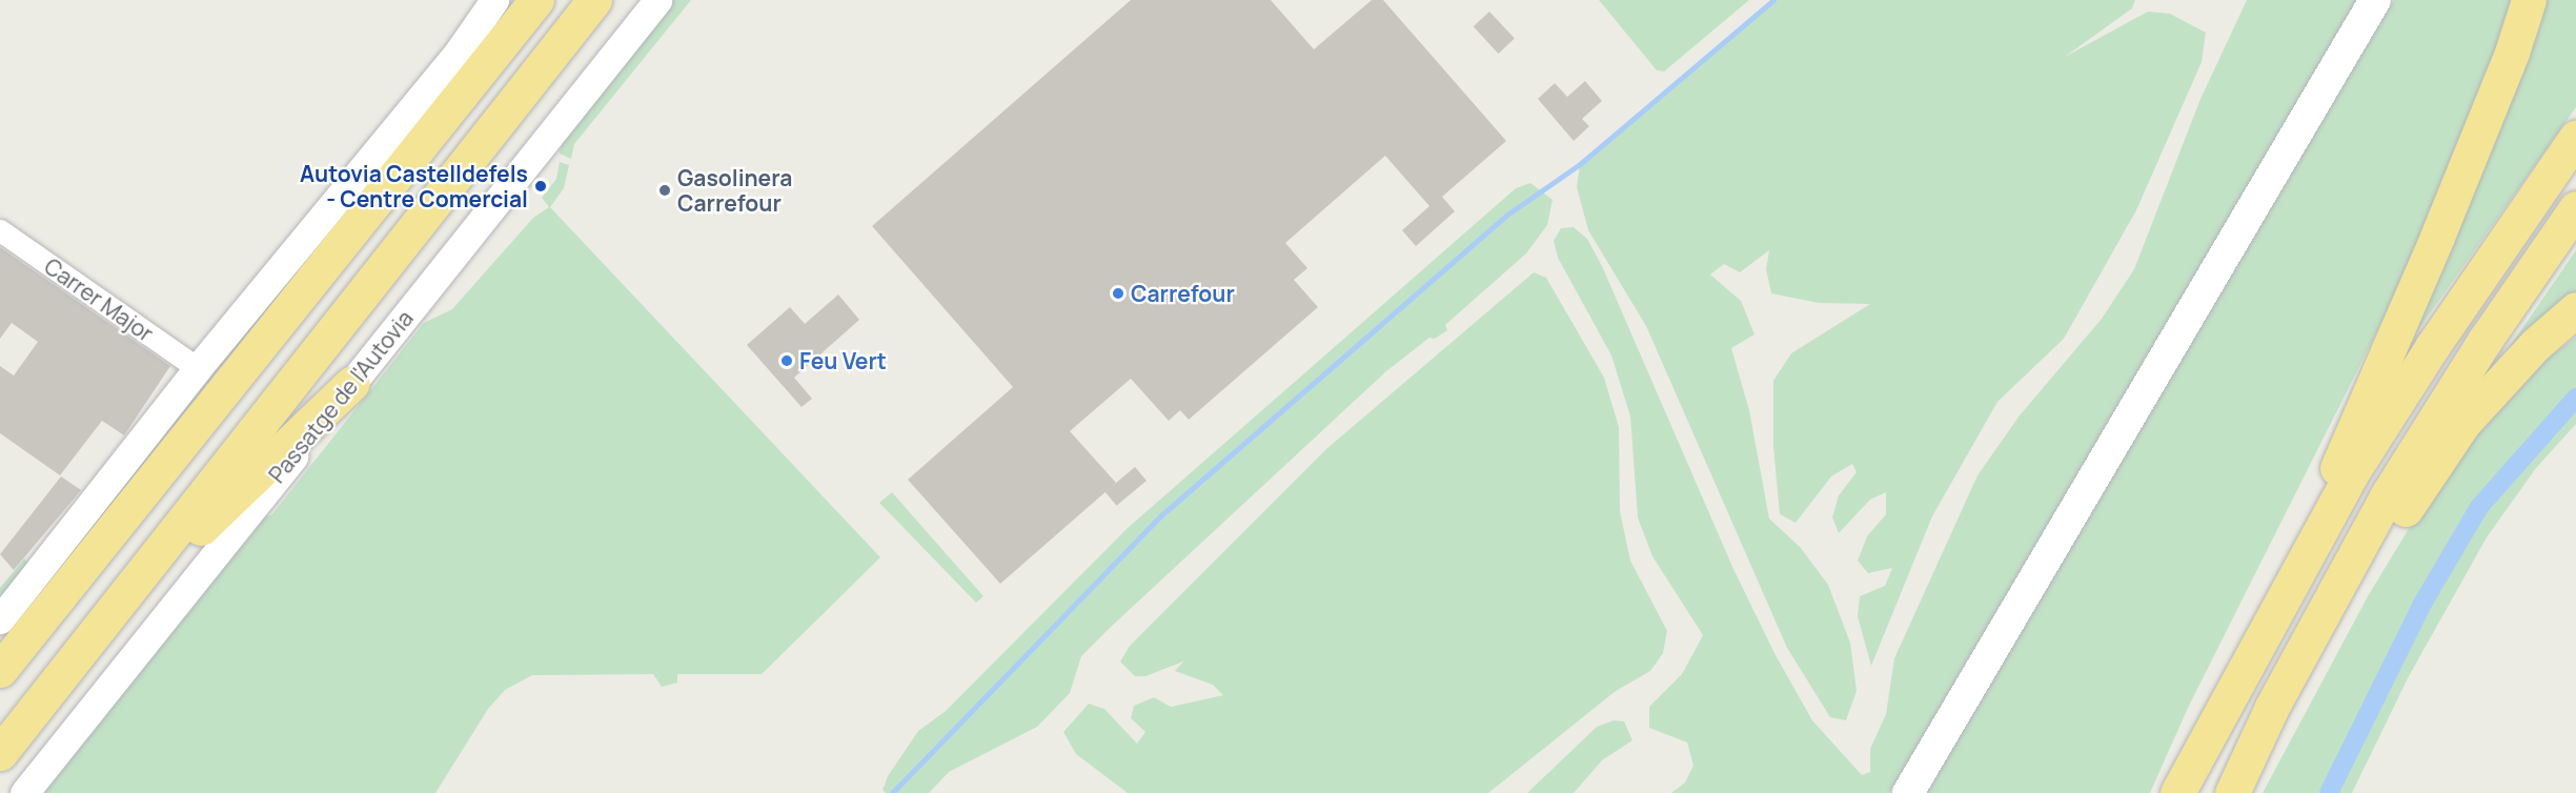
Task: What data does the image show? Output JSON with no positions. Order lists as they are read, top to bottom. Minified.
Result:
{"streets":{"street":["Carrer Major","Passatge de l'Autovia"]},"places":["Autovia Castelldefels - Centre Comercial","Gasolinera Carrefour","Carrefour","Feu Vert"]}
